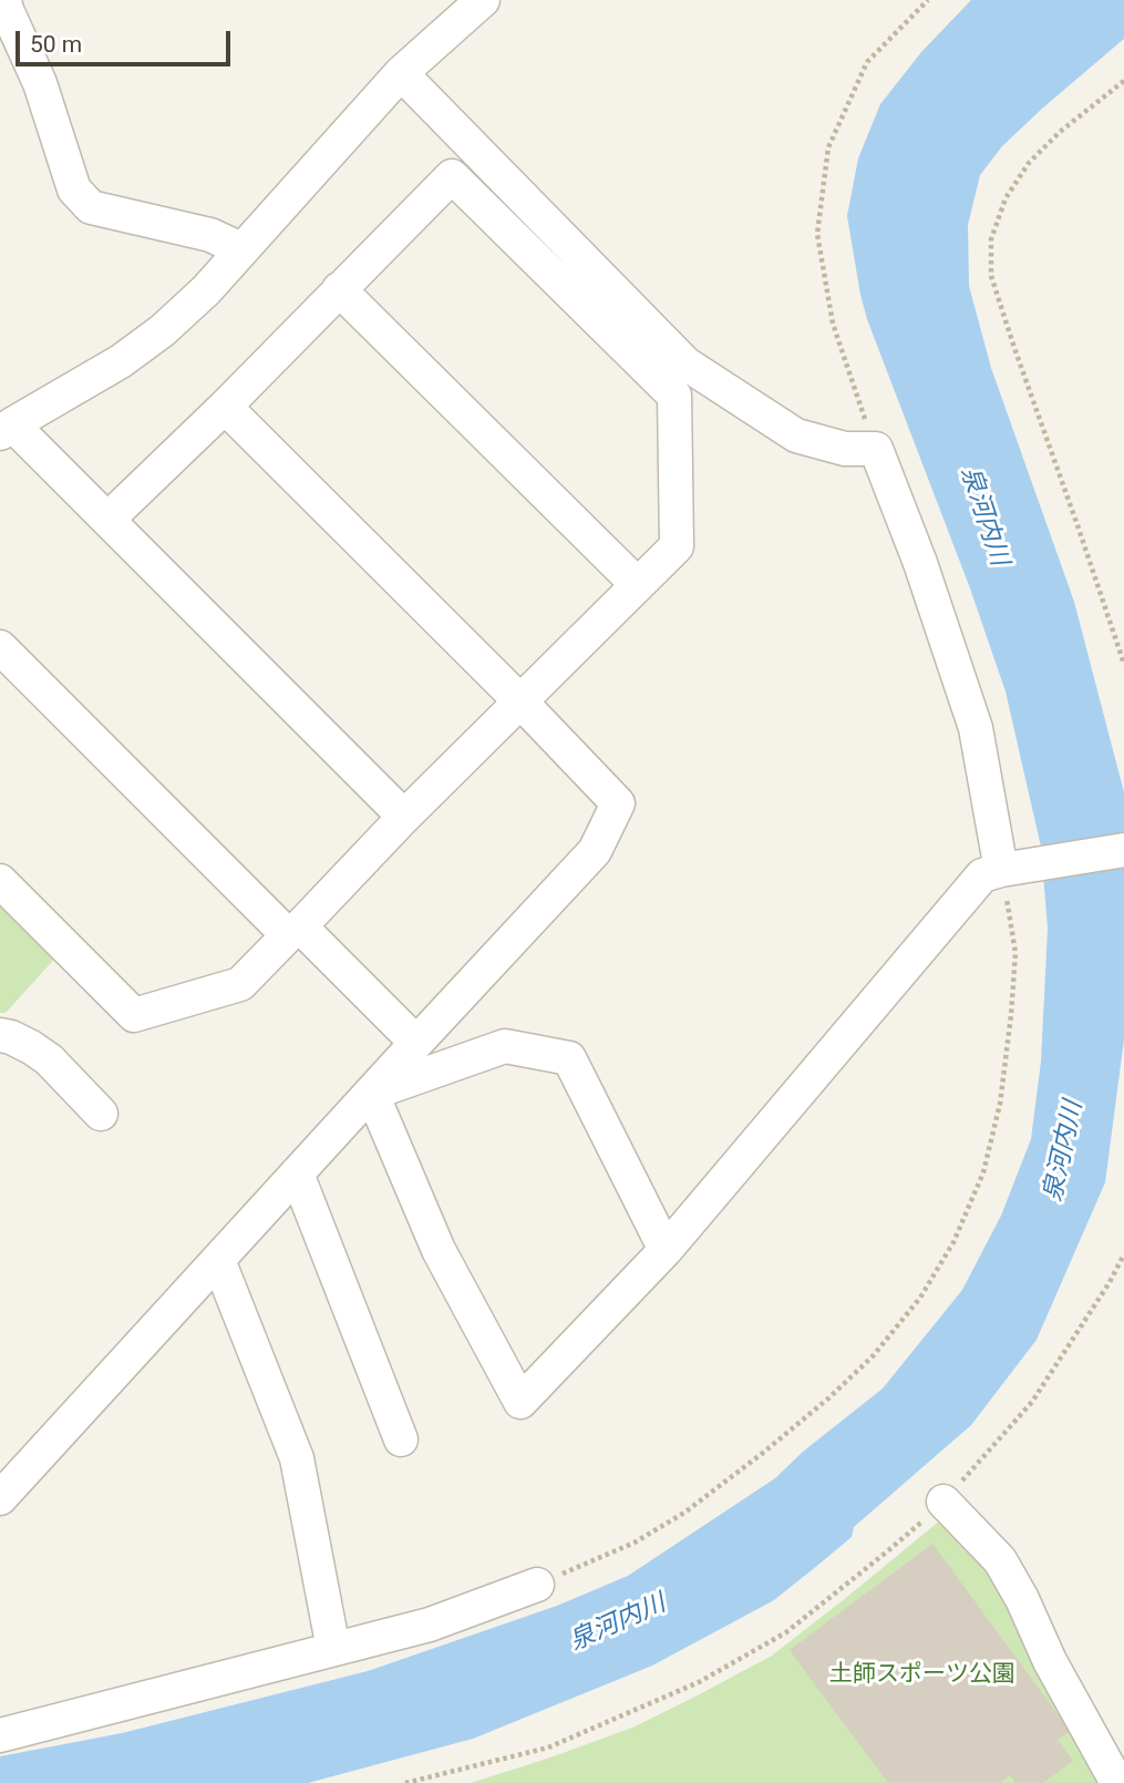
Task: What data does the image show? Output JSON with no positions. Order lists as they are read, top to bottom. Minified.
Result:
{"water":["泉河内川"],"parks":["土師スポーツ公園"],"scale_bar":"50 m"}
